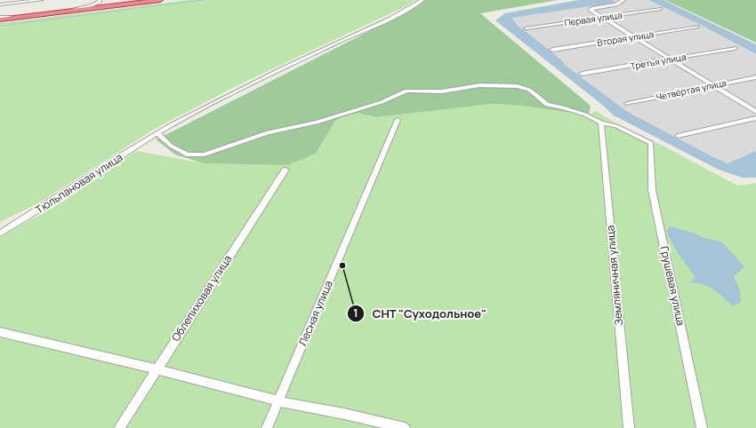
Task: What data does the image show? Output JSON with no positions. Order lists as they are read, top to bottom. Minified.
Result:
{"streets":{"street":["Первая улица","Вторая улица","Третья улица","Четвёртая улица","Тюльпановая улица","Земляничная улица","Грушевая улица","Облепиховая улица","Лесная улица"]},"crossings":[["Земляничная улица","Грушевая улица"]],"places":["СНТ \"Суходольное\""]}
